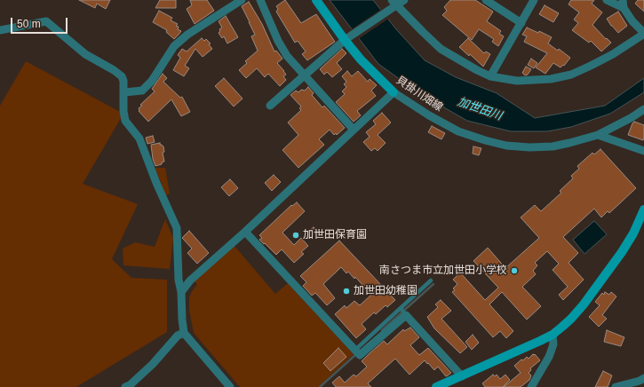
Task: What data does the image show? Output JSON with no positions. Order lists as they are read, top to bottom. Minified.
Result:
{"streets":{"street":["貝掛川畑線"]},"water":["加世田川"],"places":["加世田保育園","南さつま市立加世田小学校","加世田幼稚園"],"scale_bar":"50 m"}
